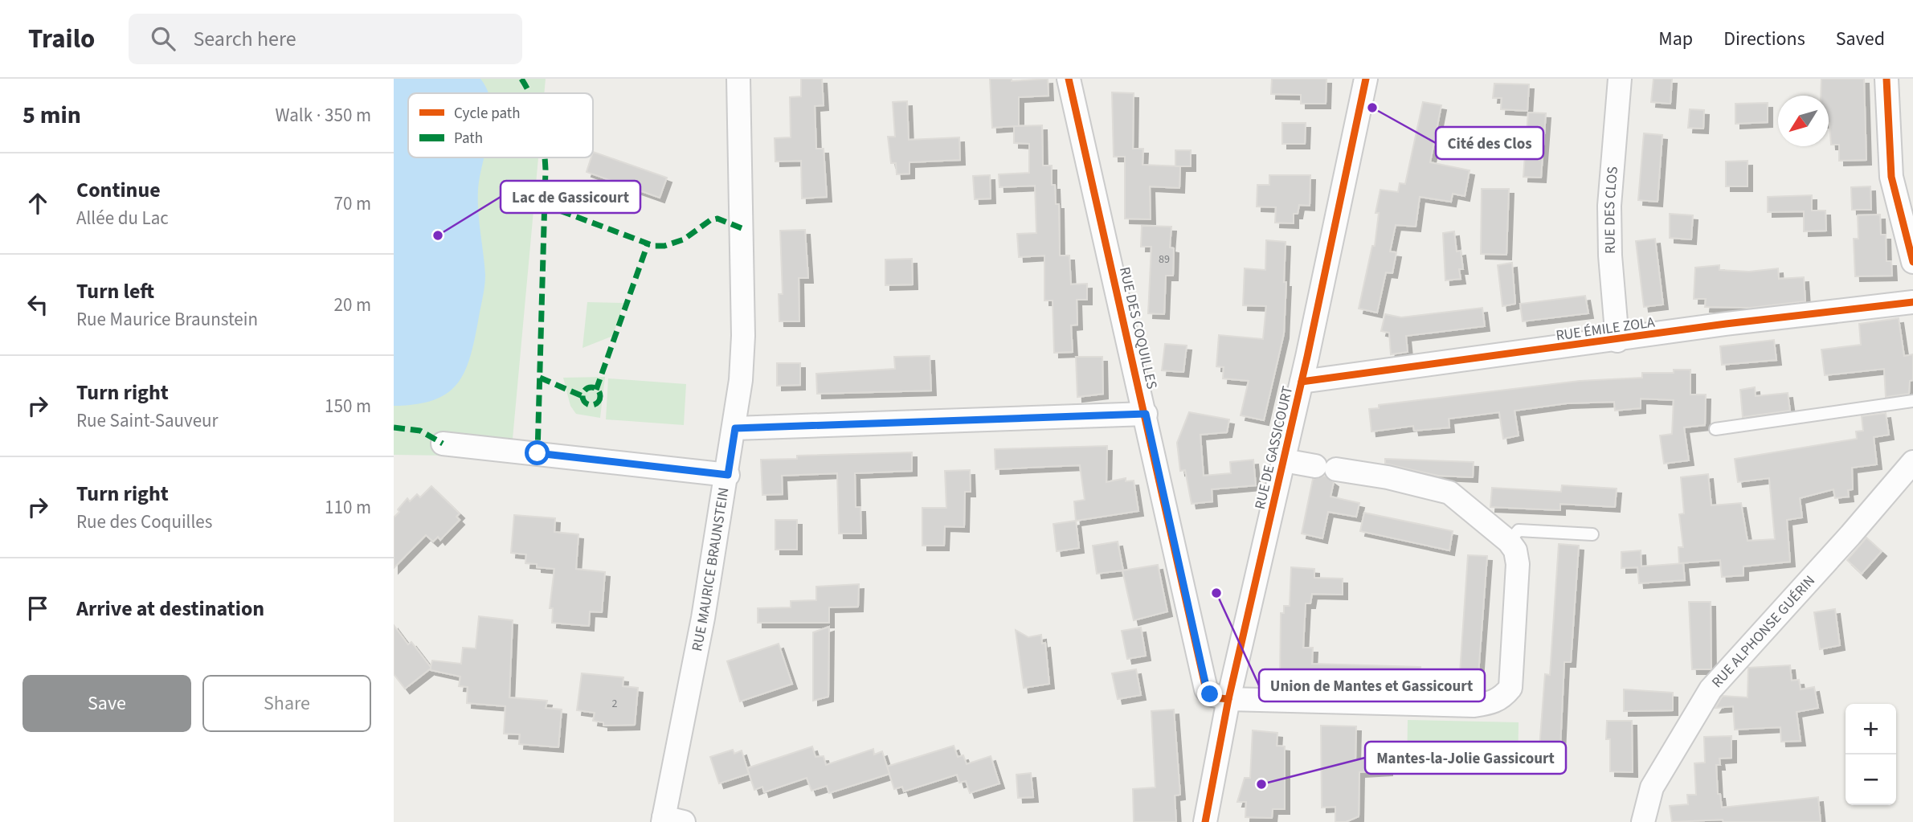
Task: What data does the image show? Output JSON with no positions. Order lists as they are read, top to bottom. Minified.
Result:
{"streets":{"street":["RUE DES CLOS","RUE DES COQUILLES","RUE ÉMILE ZOLA","RUE DE GASSICOURT","RUE MAURICE BRAUNSTEIN","RUE ALPHONSE GUÉRIN"]},"crossings":[["RUE DES CLOS","RUE ÉMILE ZOLA"],["RUE DES COQUILLES","RUE DE GASSICOURT"],["RUE ÉMILE ZOLA","RUE DE GASSICOURT"]],"places":["Cité des Clos","Lac de Gassicourt","Union de Mantes et Gassicourt","Mantes-la-Jolie Gassicourt"],"house_numbers":["89","2"],"legend":["Cycle path","Path"],"north":"bottom left","page":{"header":"Trailo","search":"Search here","nav":["Map","Directions","Saved"],"heading":["5 min","Walk · 350 m"],"list":[["Continue","Allée du Lac","70 m"],["Turn left","Rue Maurice Braunstein","20 m"],["Turn right","Rue Saint-Sauveur","150 m"],["Turn right","Rue des Coquilles","110 m"],"Arrive at destination"],"buttons":["Save","Share"],"map_buttons":["+","−"]}}
